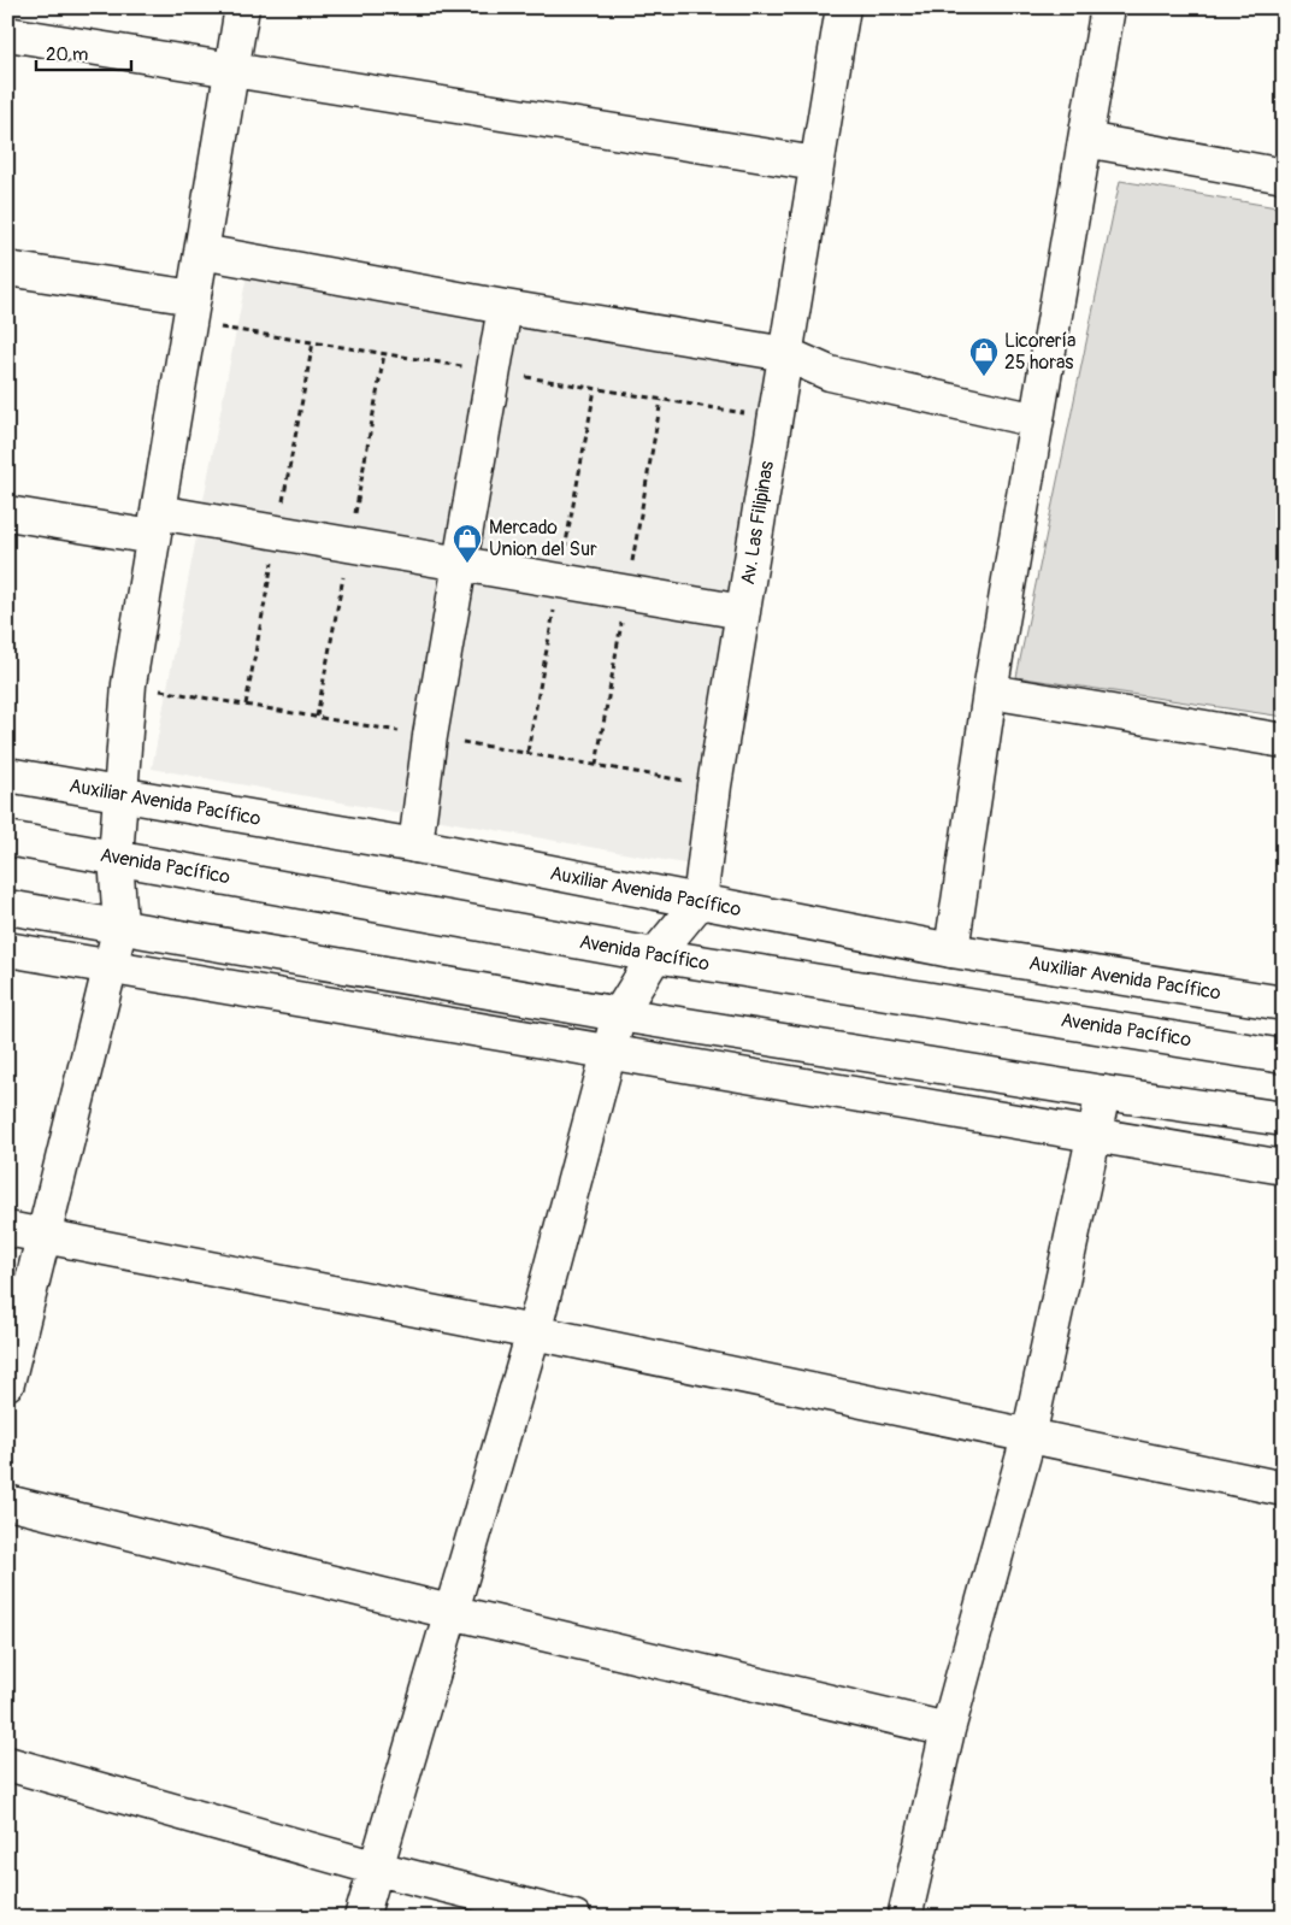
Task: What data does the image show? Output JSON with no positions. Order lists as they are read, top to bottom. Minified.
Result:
{"streets":{"street":["Av. Las Filipinas","Auxiliar Avenida Pacífico","Avenida Pacífico"]},"crossings":[["Av. Las Filipinas","Auxiliar Avenida Pacífico"]],"places":{"shop":["Licorería 25 horas","Mercado Union del Sur"]},"scale_bar":"20 m"}
